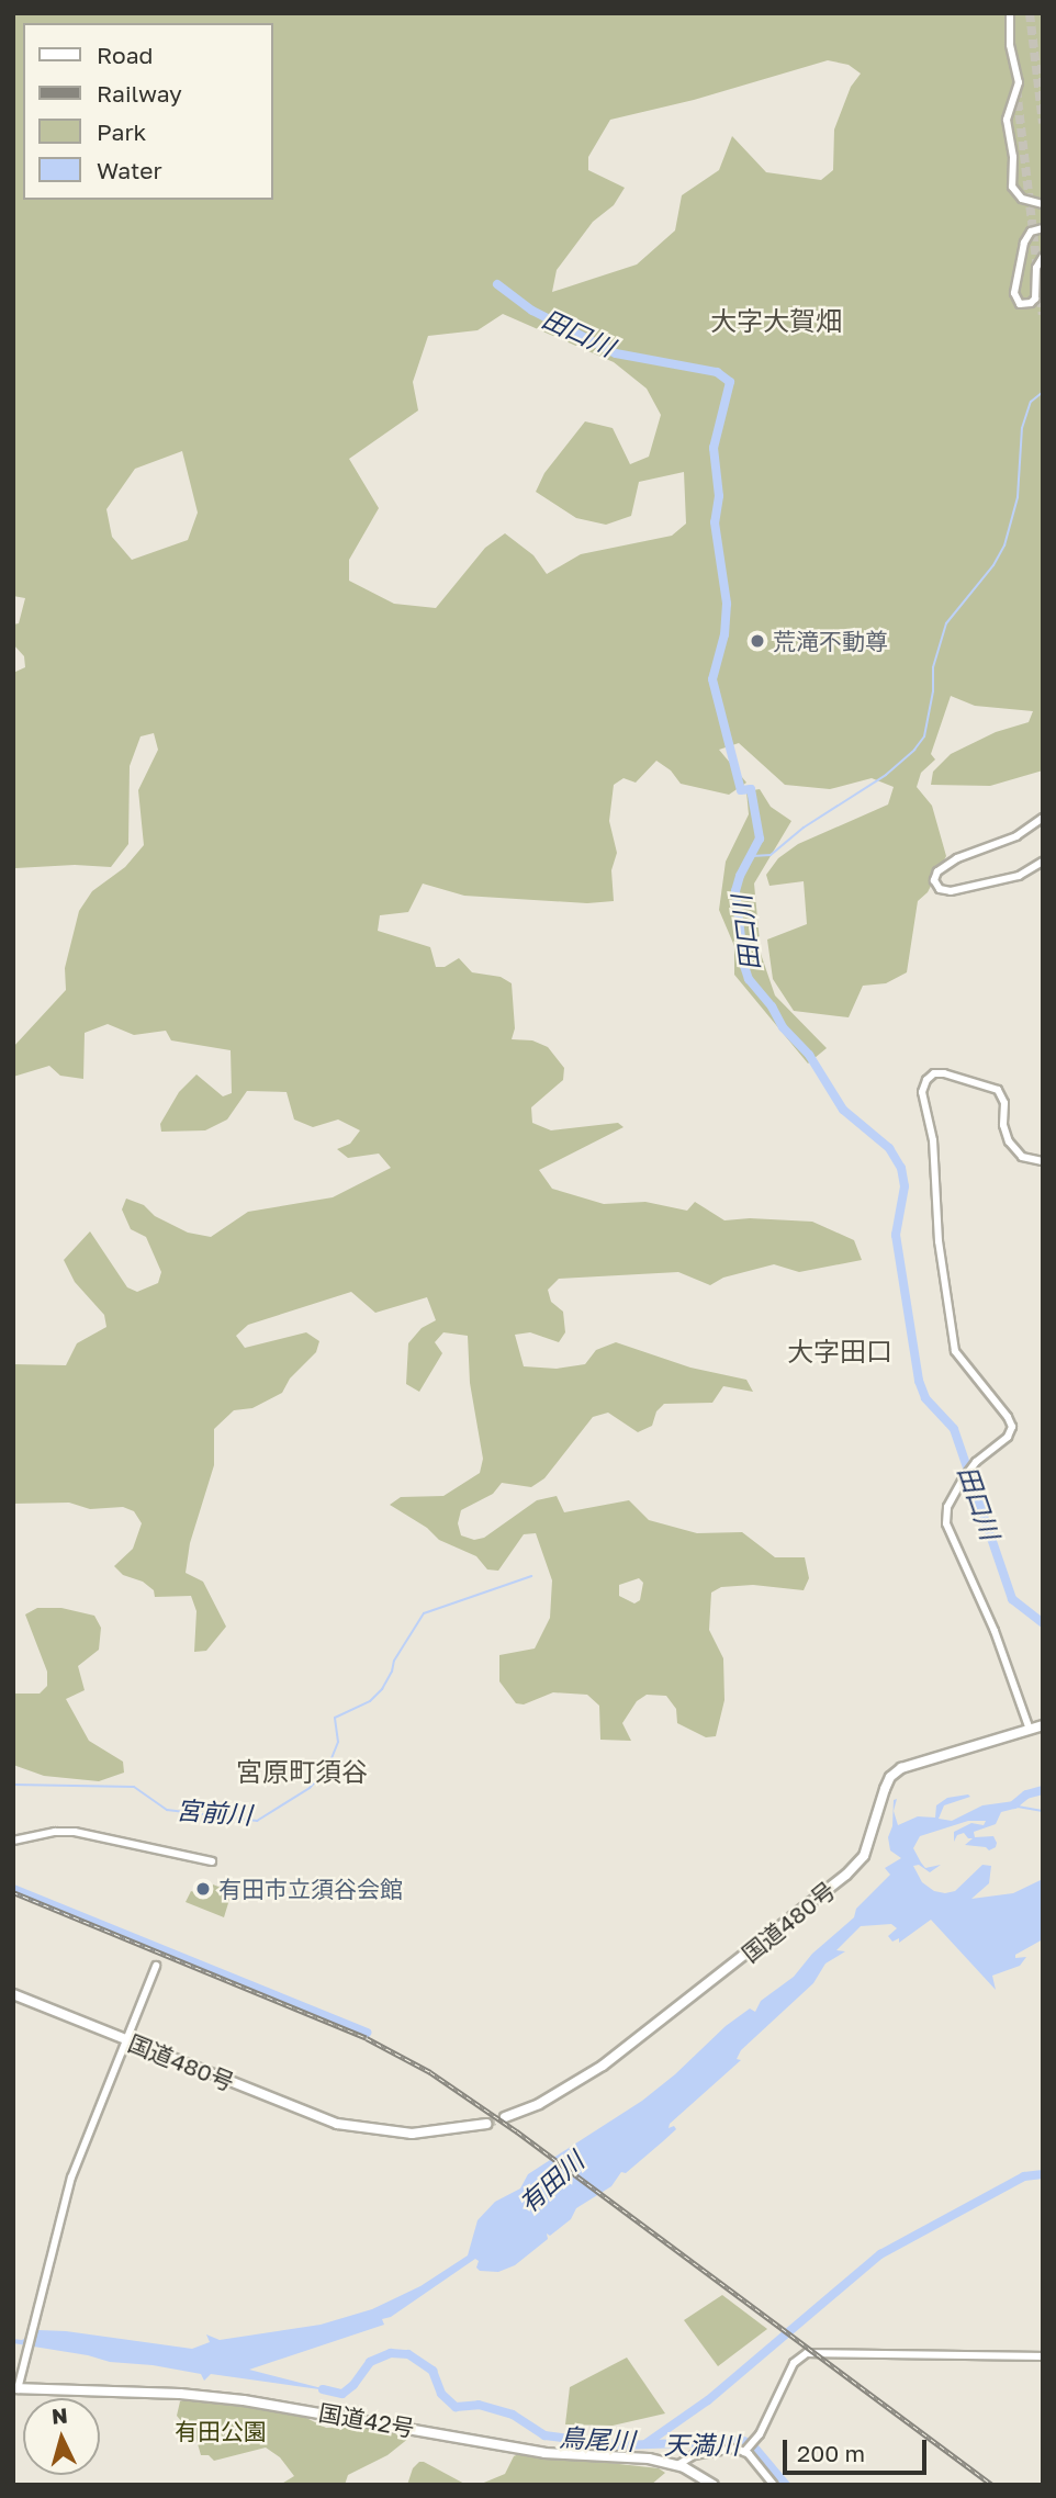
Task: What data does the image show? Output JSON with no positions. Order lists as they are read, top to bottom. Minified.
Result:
{"streets":{"highway":["国道480号","国道42号"]},"districts":["大字大賀畑","大字田口","宮原町須谷"],"water":["田口川","宮前川","有田川","鳥尾川","天満川"],"parks":["有田公園"],"places":["荒滝不動尊","有田市立須谷会館"],"legend":["Road","Railway","Park","Water"],"scale_bar":"200 m","north":"top"}
